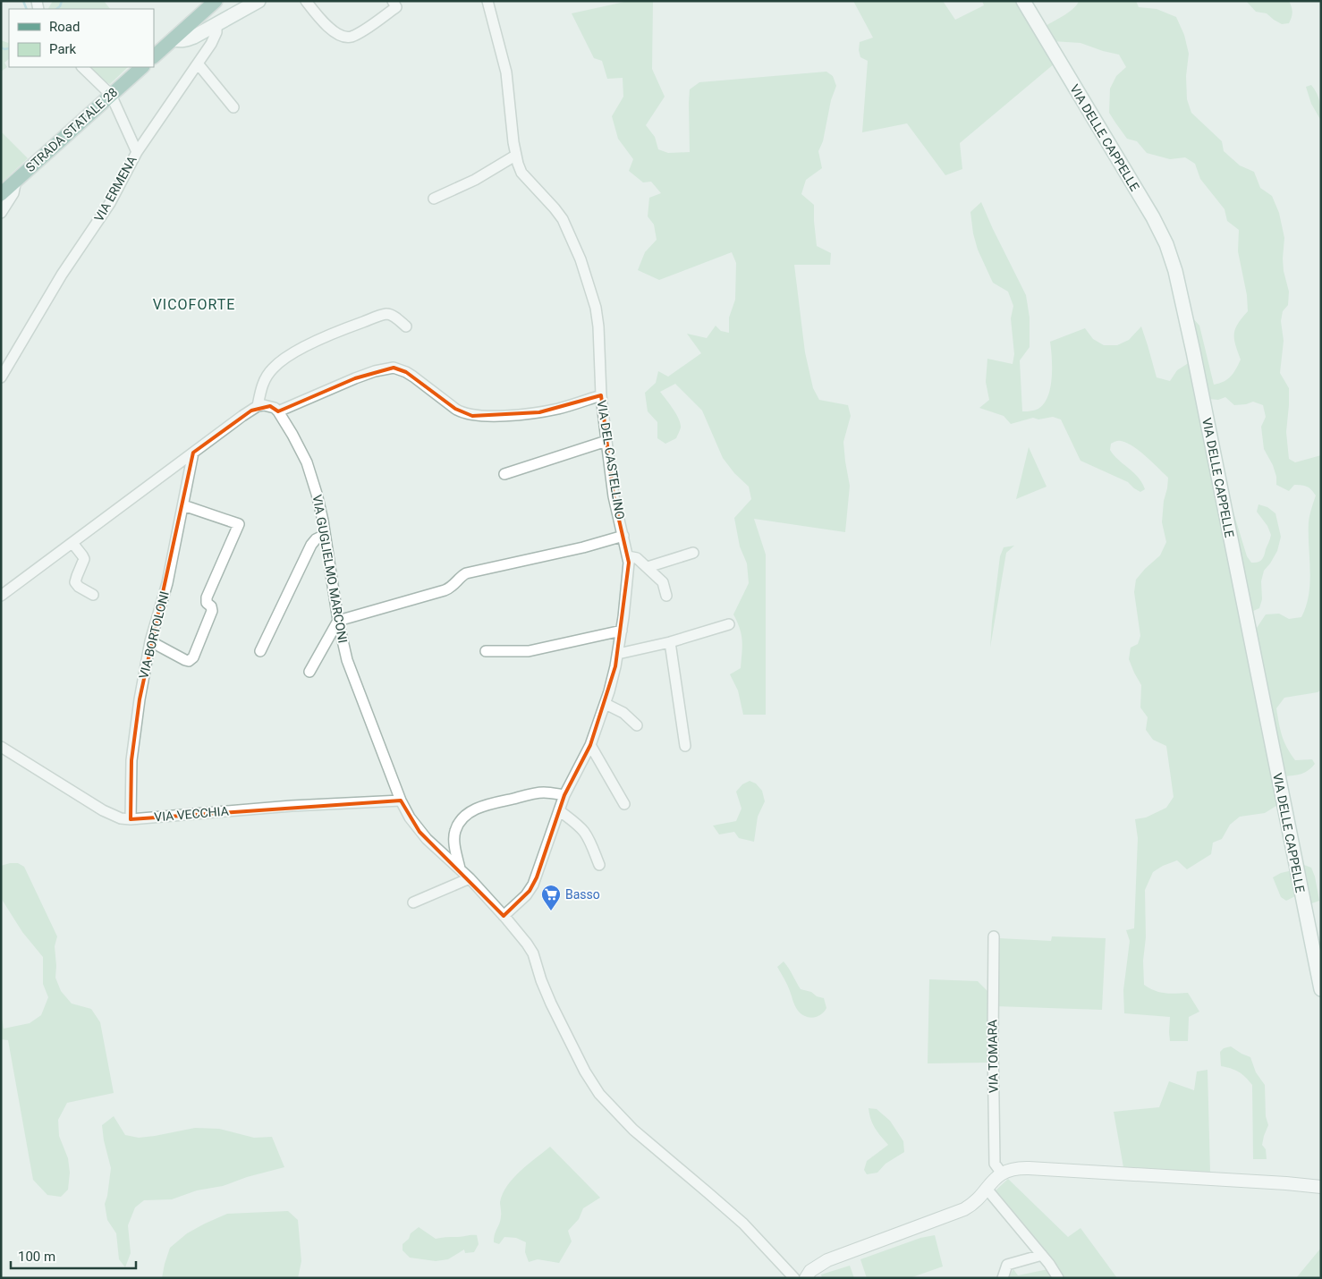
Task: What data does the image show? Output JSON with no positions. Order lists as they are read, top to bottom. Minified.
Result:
{"streets":{"main road":["STRADA STATALE 28","VIA DELLE CAPPELLE"],"street":["VIA ERMENA","VIA DEL CASTELLINO","VIA GUGLIELMO MARCONI","VIA BORTOLONI","VIA VECCHIA","VIA TOMARA"]},"crossings":[["VIA DEL CASTELLINO","VIA GUGLIELMO MARCONI"],["VIA GUGLIELMO MARCONI","VIA VECCHIA"],["VIA BORTOLONI","VIA VECCHIA"]],"districts":["VICOFORTE"],"places":{"supermarket":["Basso"]},"legend":["Road","Park"],"scale_bar":"100 m"}
